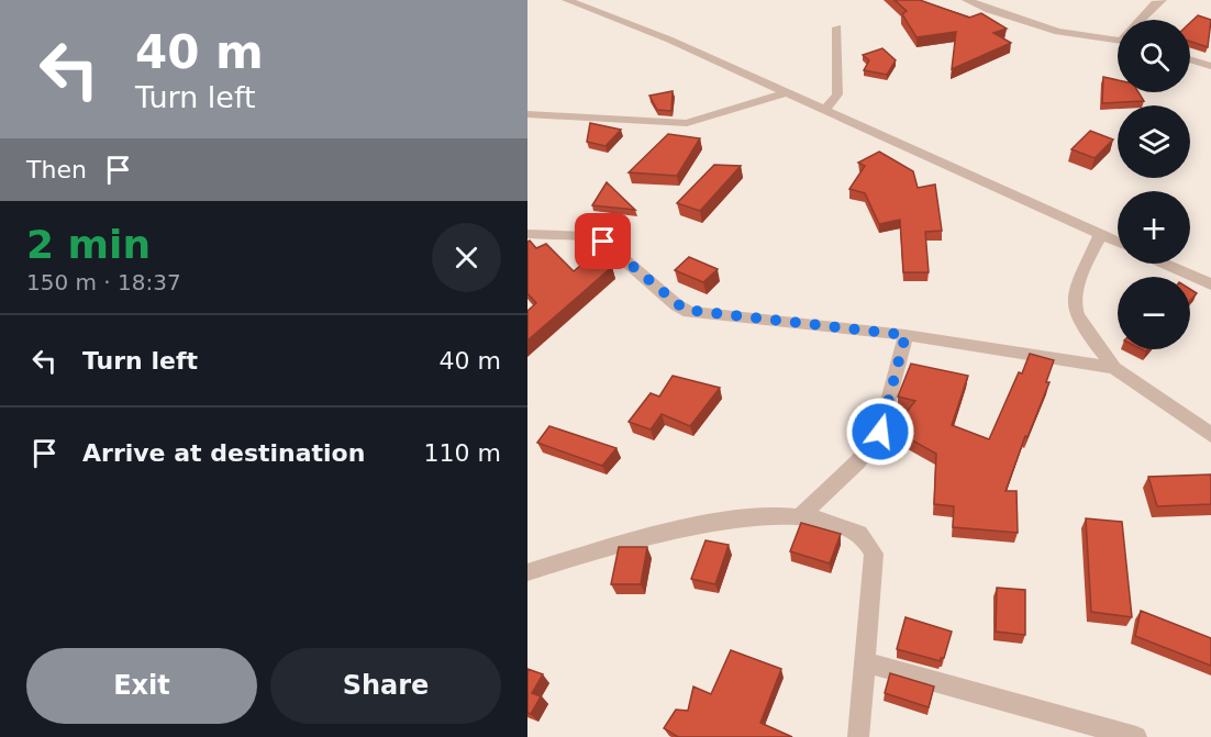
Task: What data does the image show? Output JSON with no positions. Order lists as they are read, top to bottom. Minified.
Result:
{"page":{"turn":["40 m","Turn left"],"map_buttons":["+","−"],"then":"Then","heading":["2 min","150 m · 18:37"],"list":[{"name":"Turn left","value":"40 m"},{"name":"Arrive at destination","value":"110 m"}],"buttons":["Exit","Share"]}}
